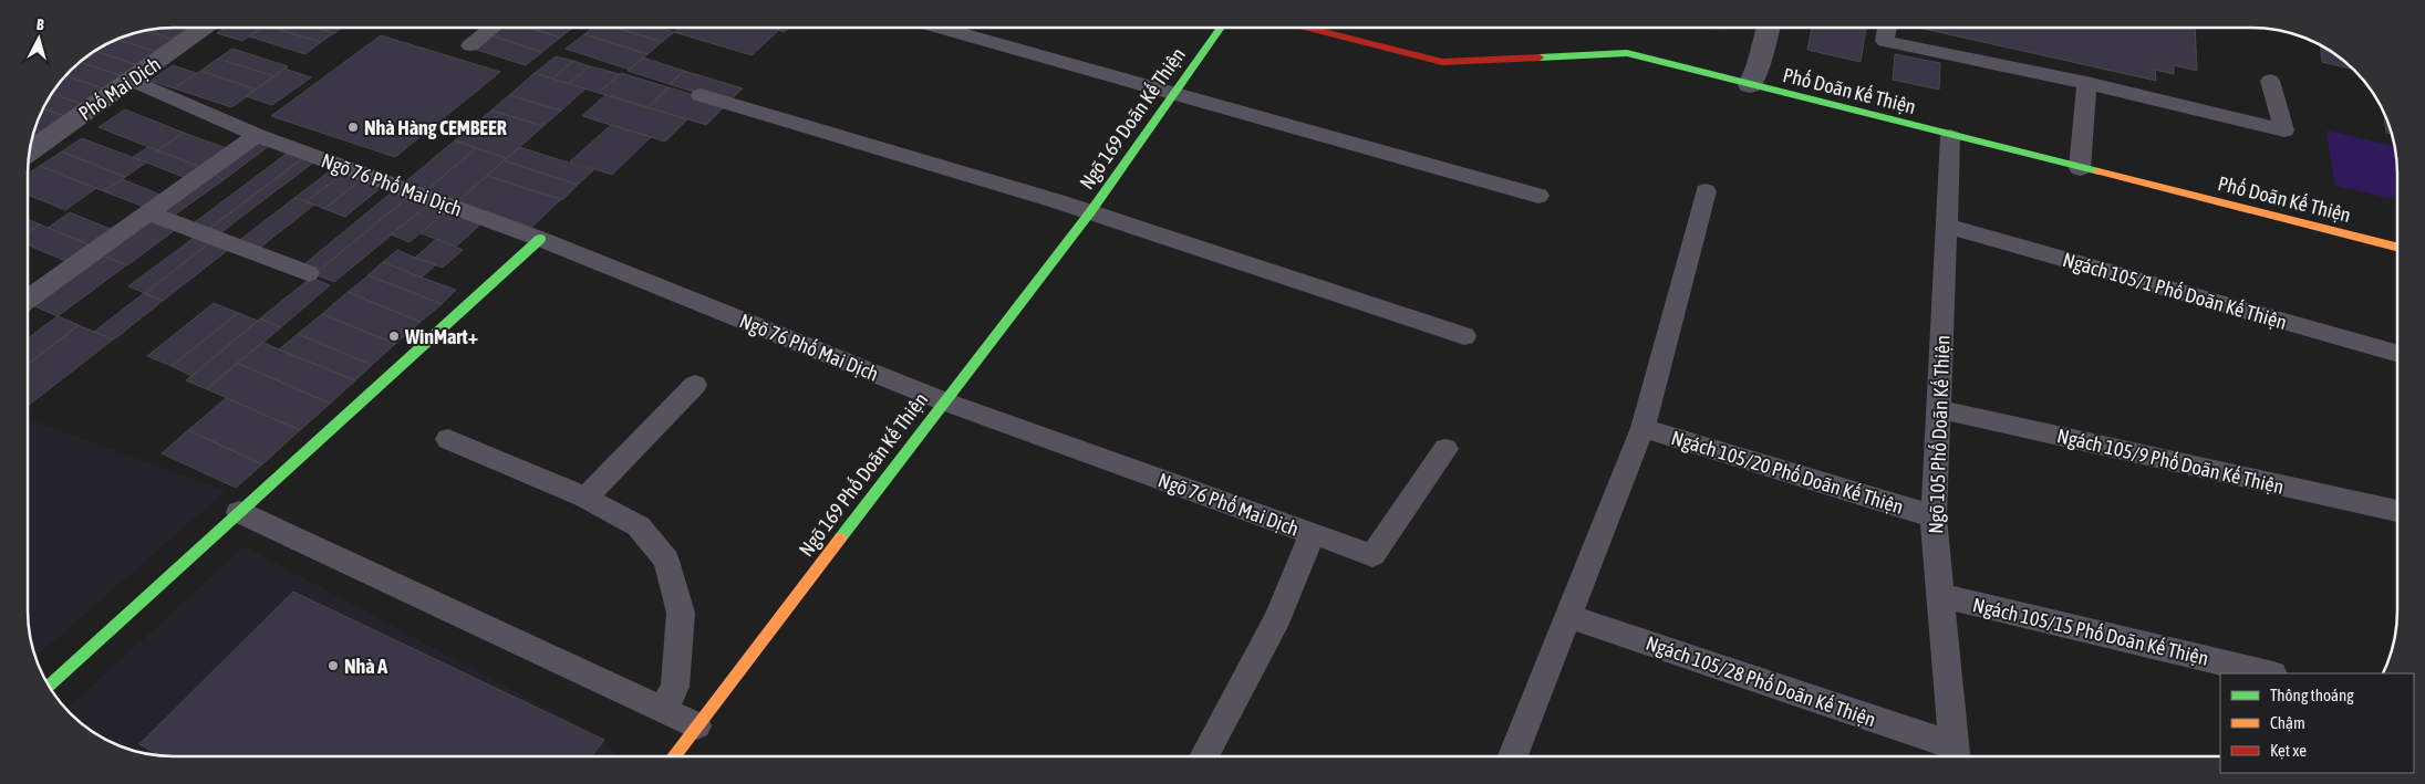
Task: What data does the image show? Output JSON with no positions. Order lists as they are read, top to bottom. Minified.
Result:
{"streets":{"street":["Phố Mai Dịch","Phố Doãn Kế Thiện","Ngõ 169 Doãn Kế Thiện","Ngõ 169 Phố Doãn Kế Thiện"],"lane":["Ngõ 76 Phố Mai Dịch","Ngách 105/1 Phố Doãn Kế Thiện","Ngõ 105 Phố Doãn Kế Thiện","Ngách 105/9 Phố Doãn Kế Thiện","Ngách 105/20 Phố Doãn Kế Thiện","Ngách 105/15 Phố Doãn Kế Thiện","Ngách 105/28 Phố Doãn Kế Thiện"]},"crossings":[["Phố Mai Dịch","Ngõ 76 Phố Mai Dịch"],["Phố Doãn Kế Thiện","Ngõ 105 Phố Doãn Kế Thiện"],["Ngõ 169 Doãn Kế Thiện","Ngõ 169 Phố Doãn Kế Thiện"],["Ngõ 76 Phố Mai Dịch","Ngõ 169 Phố Doãn Kế Thiện"],["Ngách 105/1 Phố Doãn Kế Thiện","Ngõ 105 Phố Doãn Kế Thiện"],["Ngõ 105 Phố Doãn Kế Thiện","Ngách 105/9 Phố Doãn Kế Thiện"],["Ngõ 105 Phố Doãn Kế Thiện","Ngách 105/20 Phố Doãn Kế Thiện"],["Ngõ 105 Phố Doãn Kế Thiện","Ngách 105/15 Phố Doãn Kế Thiện"],["Ngõ 105 Phố Doãn Kế Thiện","Ngách 105/28 Phố Doãn Kế Thiện"]],"places":["Nhà Hàng CEMBEER","WinMart+","Nhà A"],"legend":["Thông thoáng","Chậm","Kẹt xe"],"north":"top"}
